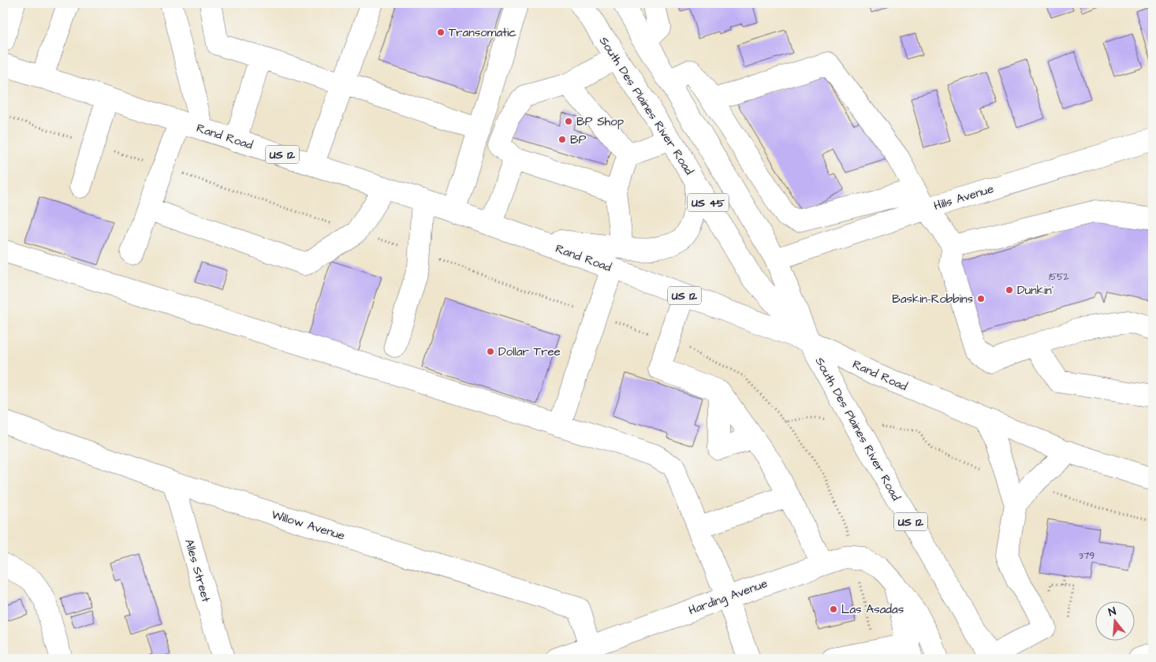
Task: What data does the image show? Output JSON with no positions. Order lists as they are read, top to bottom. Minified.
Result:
{"streets":{"main road":["South Des Plaines River Road","Rand Road","US 12","Hills Avenue","US 45","Willow Avenue","Alles Street","Harding Avenue"]},"crossings":[["South Des Plaines River Road","Rand Road"],["South Des Plaines River Road","Hills Avenue"],["Willow Avenue","Alles Street"],["Willow Avenue","Harding Avenue"]],"places":["Transomatic","BP Shop","BP","Dunkin'","Baskin-Robbins","Dollar Tree","Las Asadas"],"house_numbers":["1552","379"],"north":"top"}
